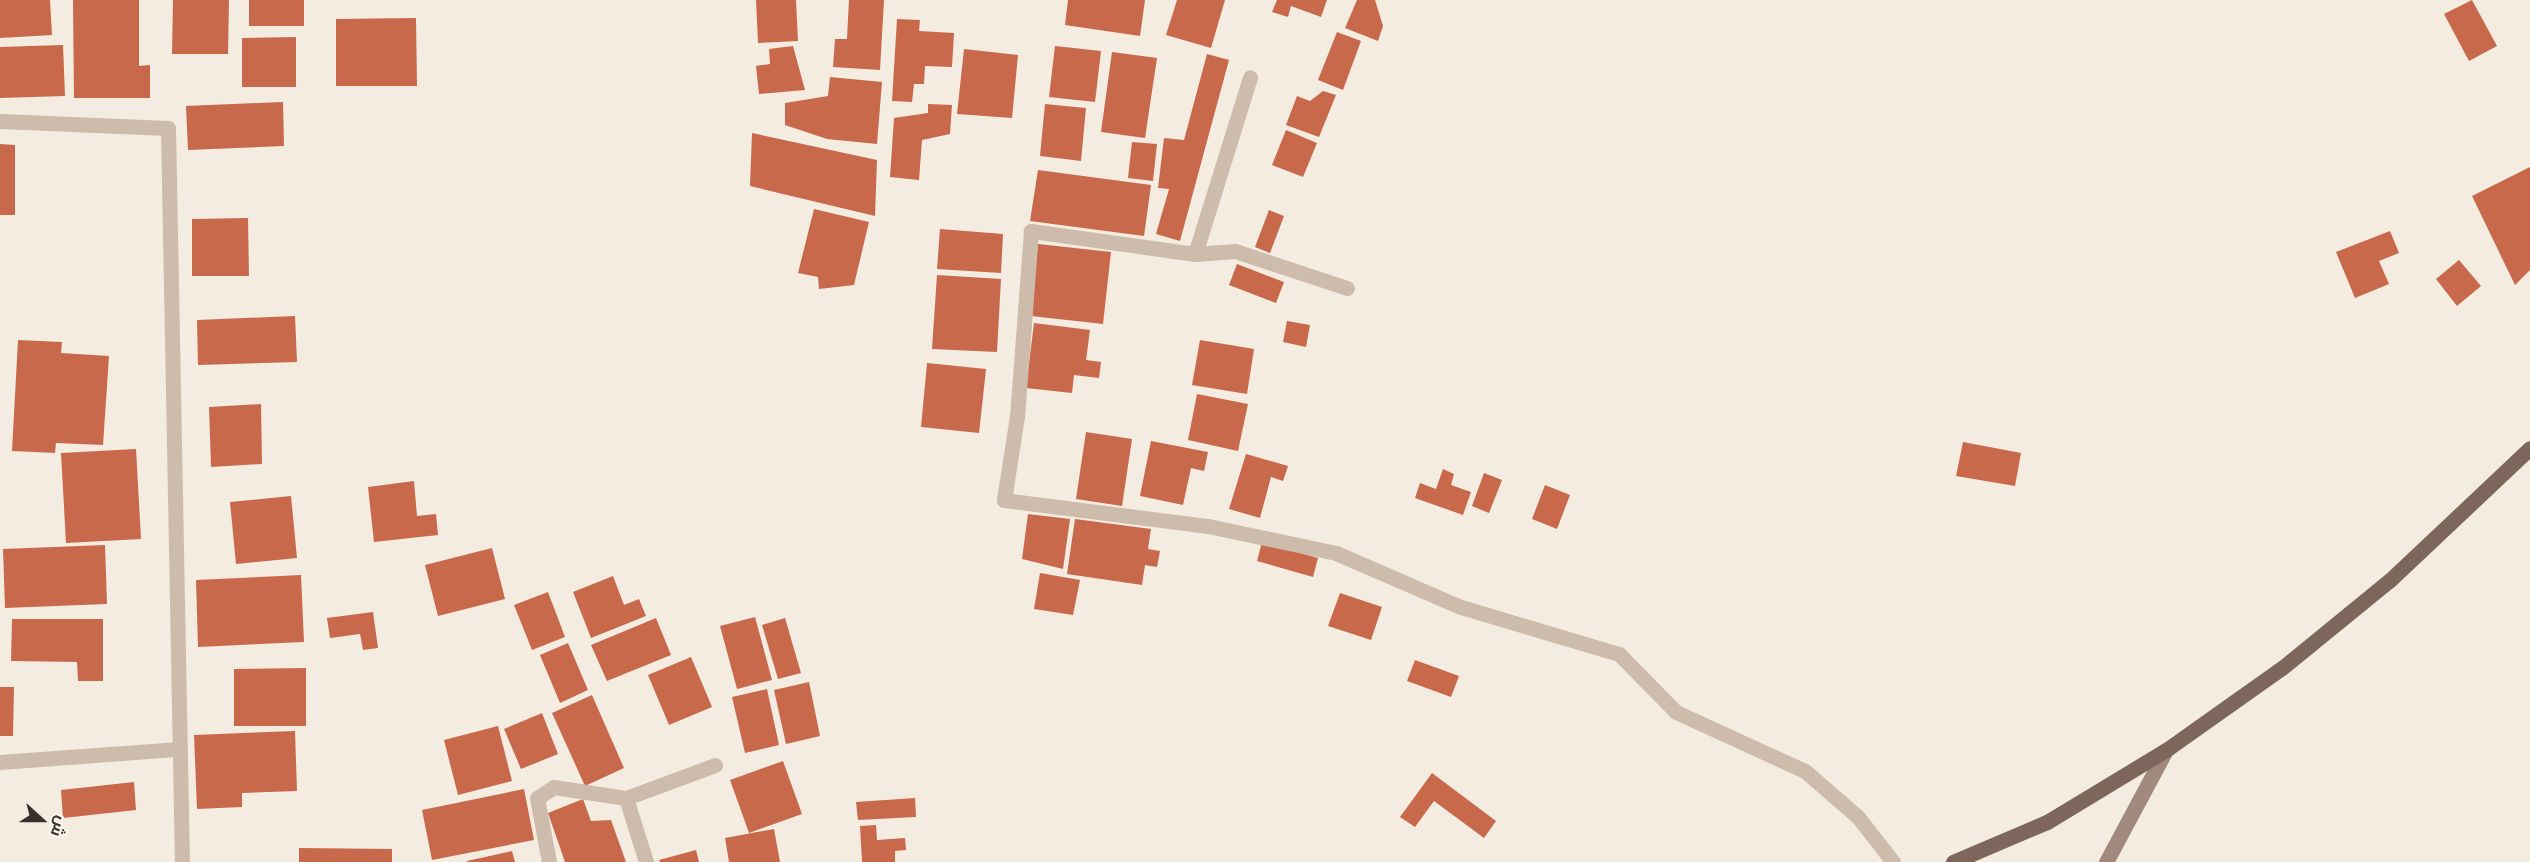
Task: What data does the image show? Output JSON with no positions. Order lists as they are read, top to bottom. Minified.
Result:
{"north":"right"}
